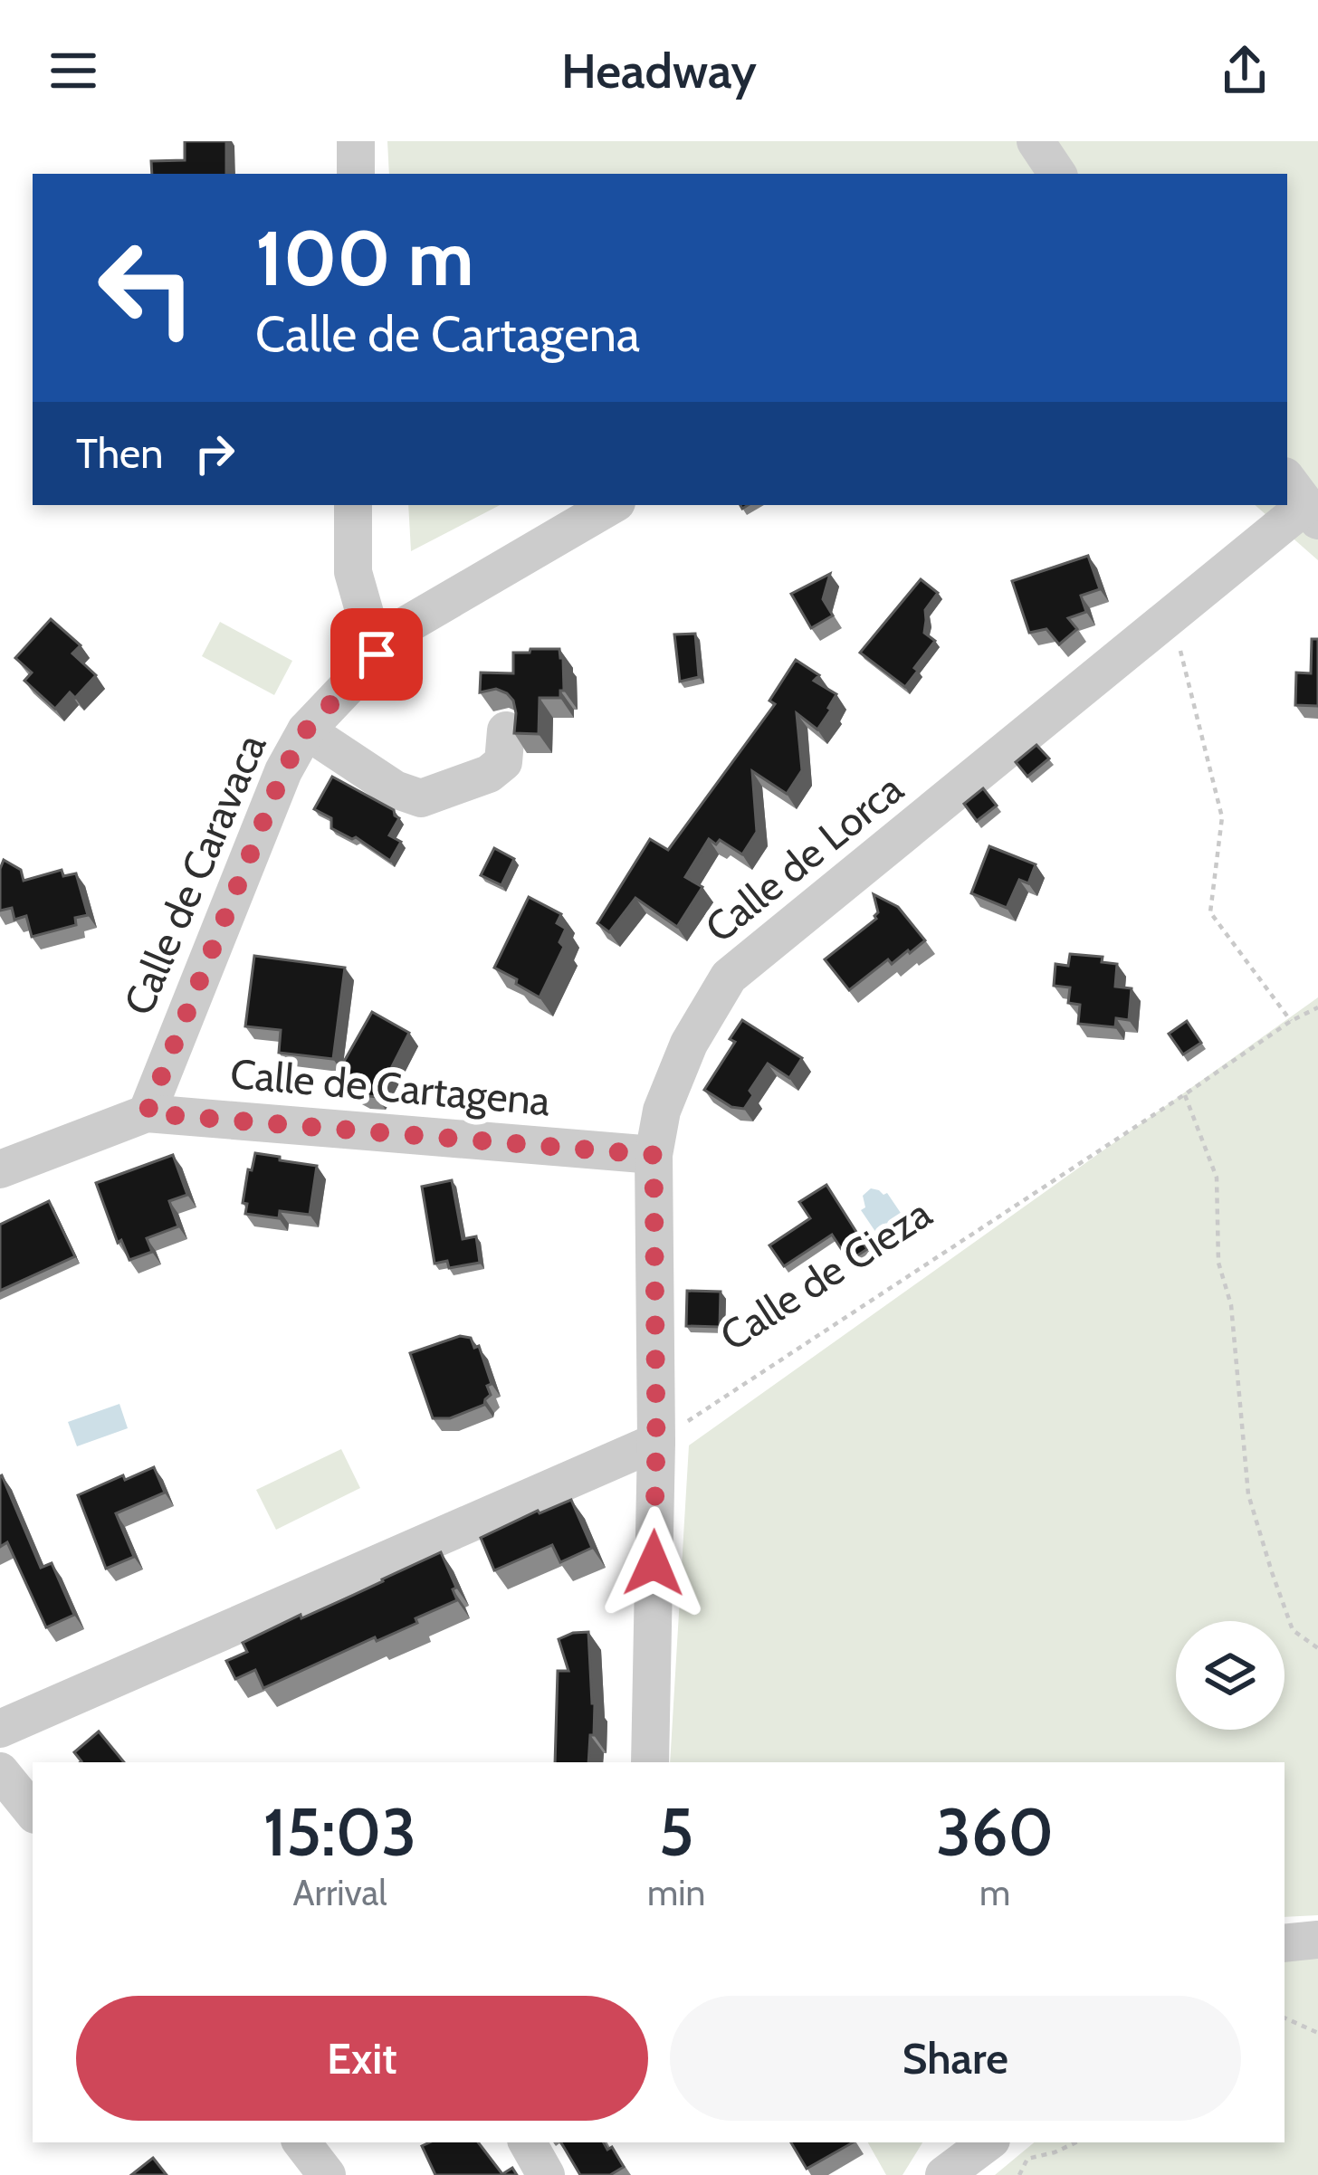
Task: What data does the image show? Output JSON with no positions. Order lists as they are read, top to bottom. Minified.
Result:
{"streets":{"street":["Calle de Lorca","Calle de Caravaca","Calle de Cartagena"],"path":["Calle de Cieza"]},"crossings":[["Calle de Lorca","Calle de Cartagena"],["Calle de Lorca","Calle de Cieza"],["Calle de Caravaca","Calle de Cartagena"]],"page":{"header":"Headway","turn":["100 m","Calle de Cartagena"],"then":"Then","eta":["15:03","Arrival","5","min","360","m"],"buttons":["Exit","Share"]}}
